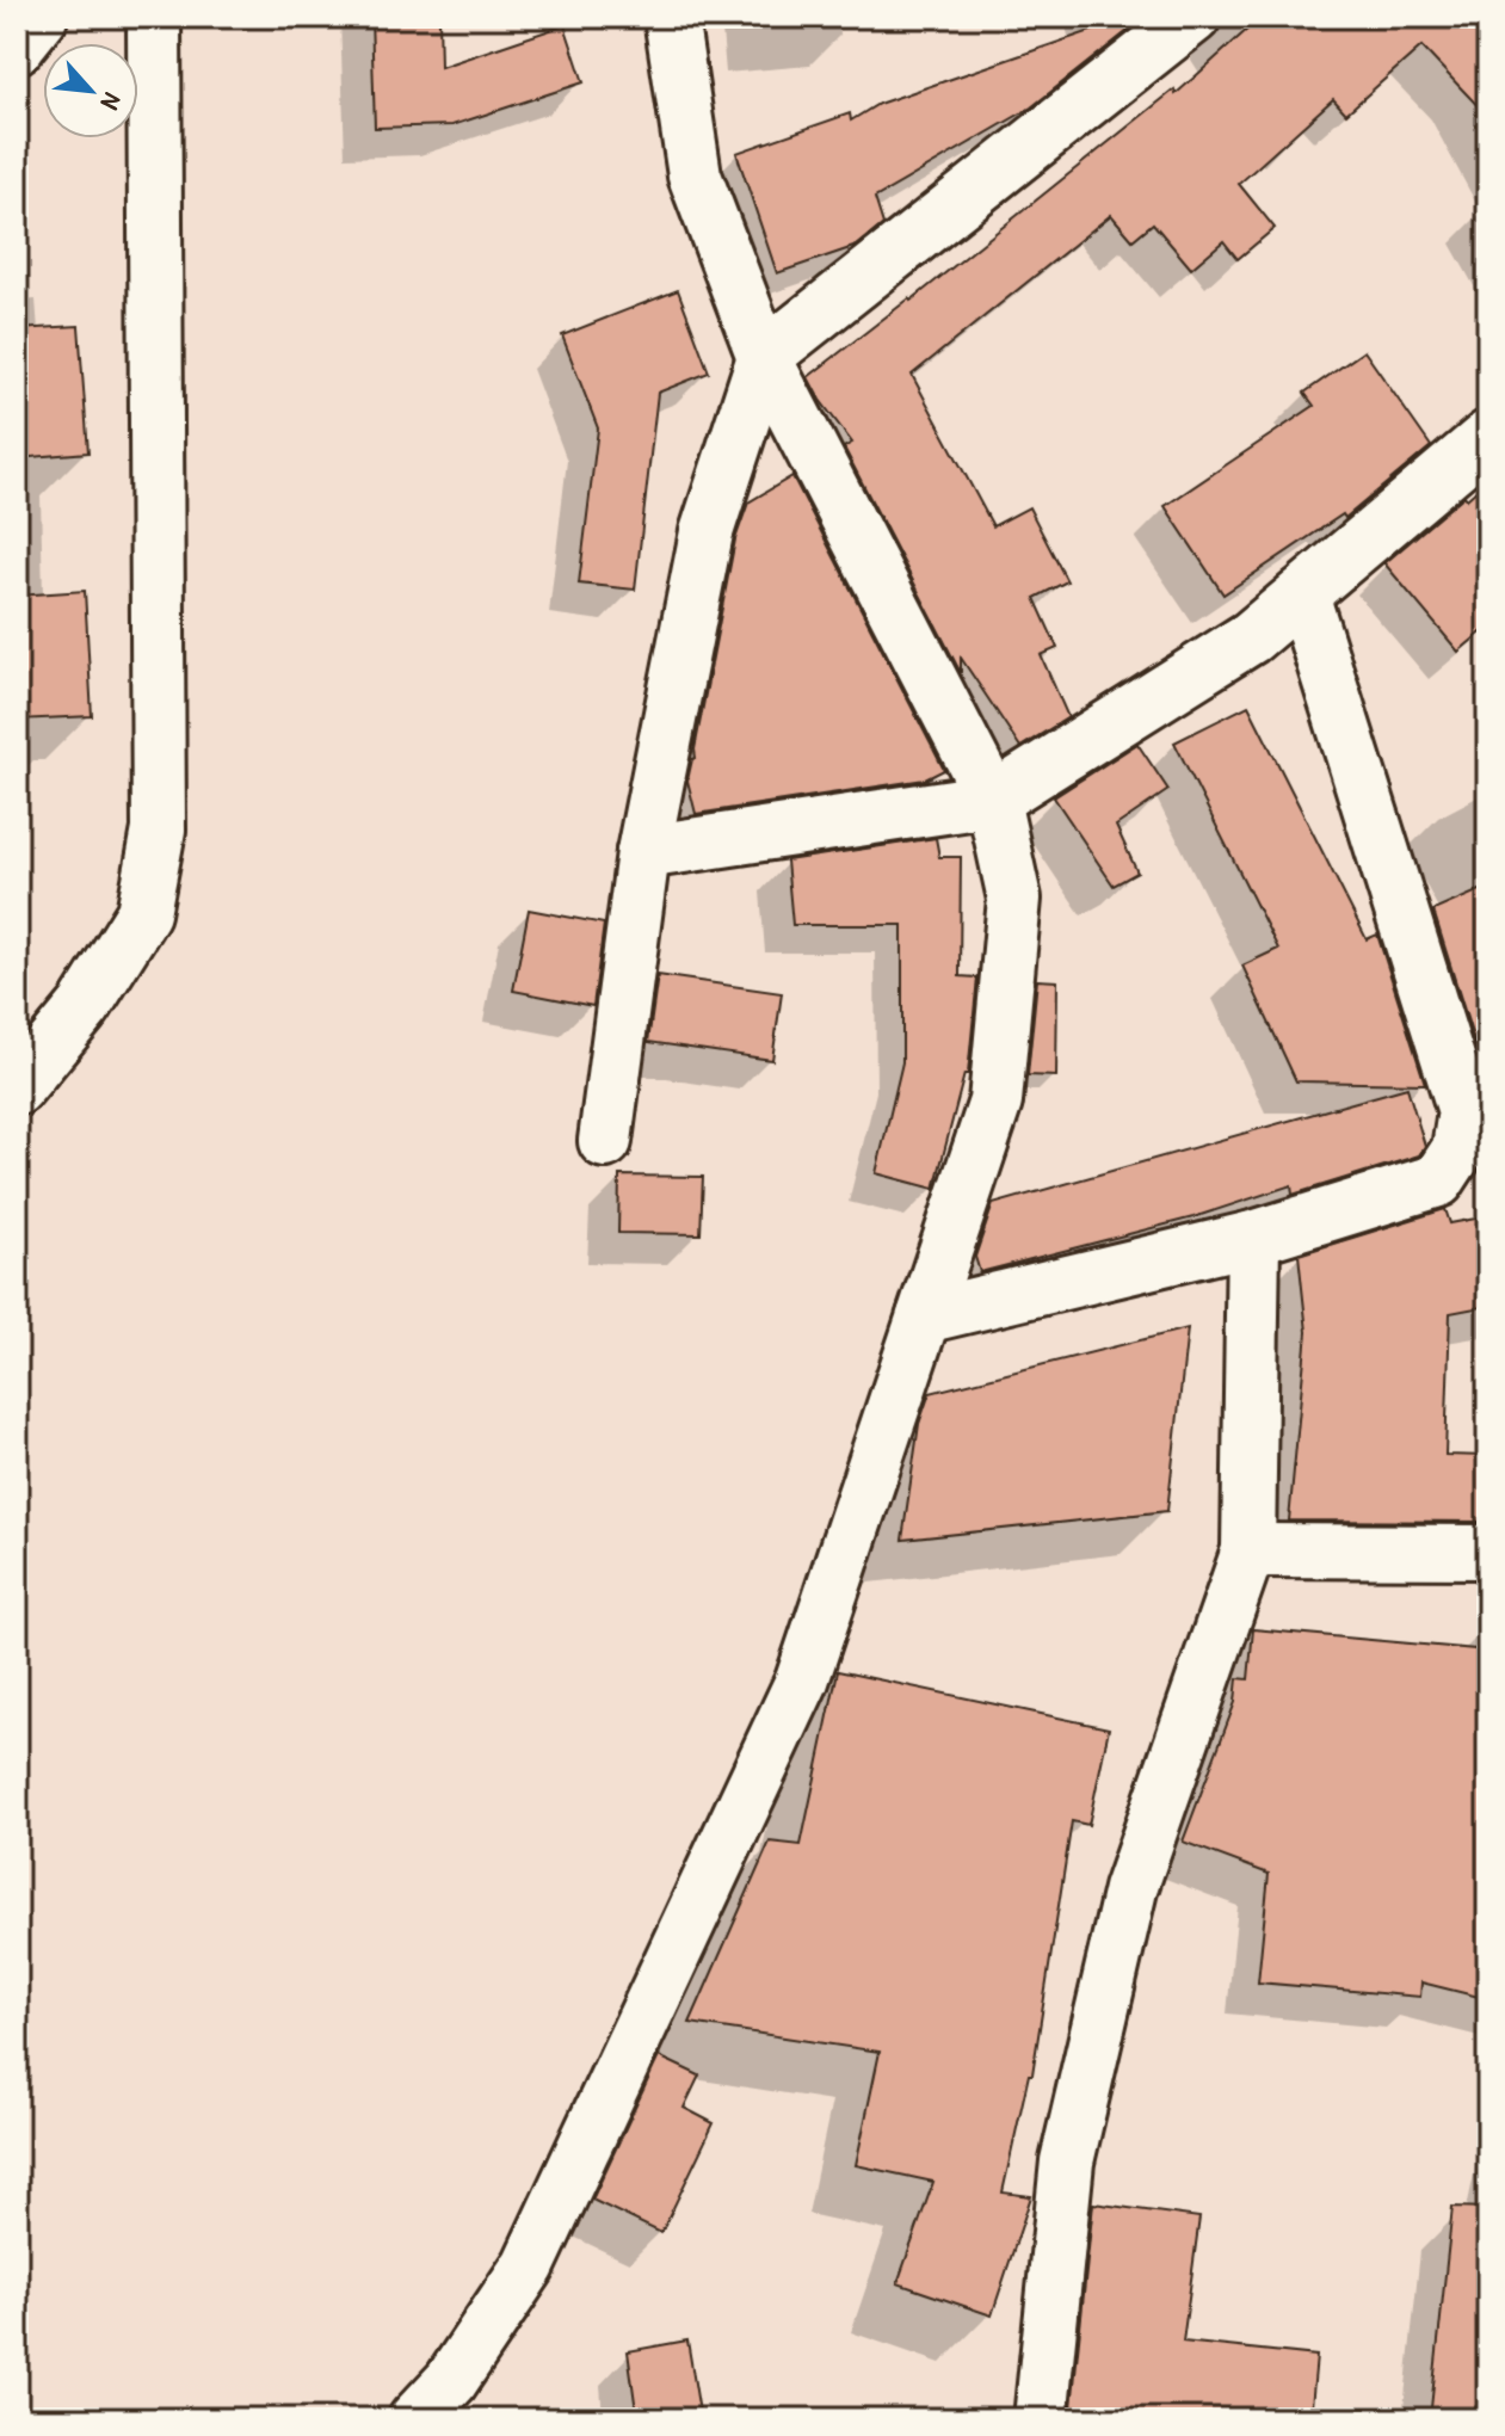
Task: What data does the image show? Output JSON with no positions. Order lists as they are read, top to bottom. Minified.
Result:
{"north":"bottom right"}
